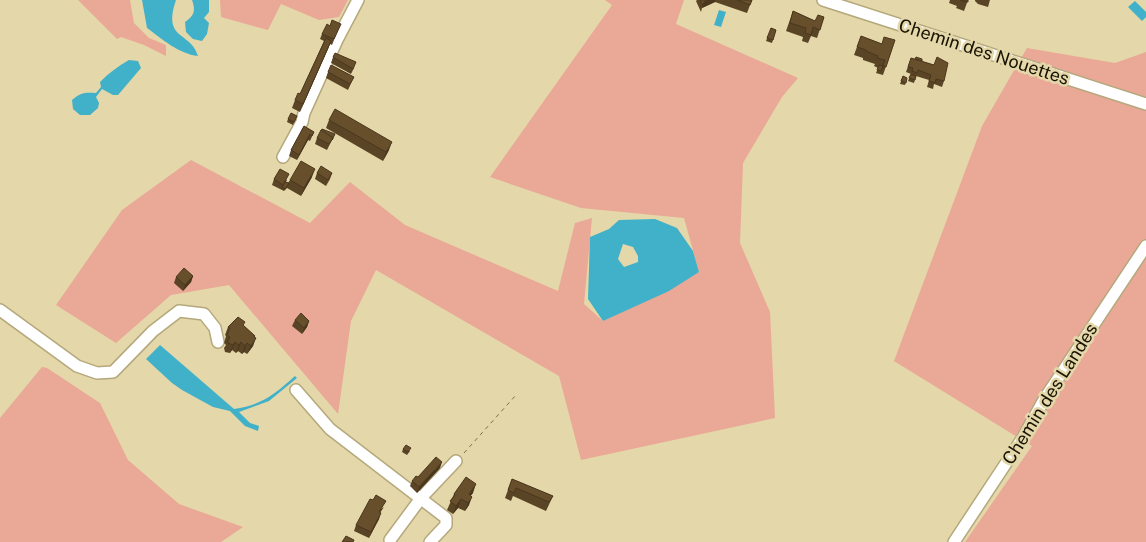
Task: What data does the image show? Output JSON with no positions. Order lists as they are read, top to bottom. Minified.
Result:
{"streets":{"street":["Chemin des Nouettes","Chemin des Landes"]}}
